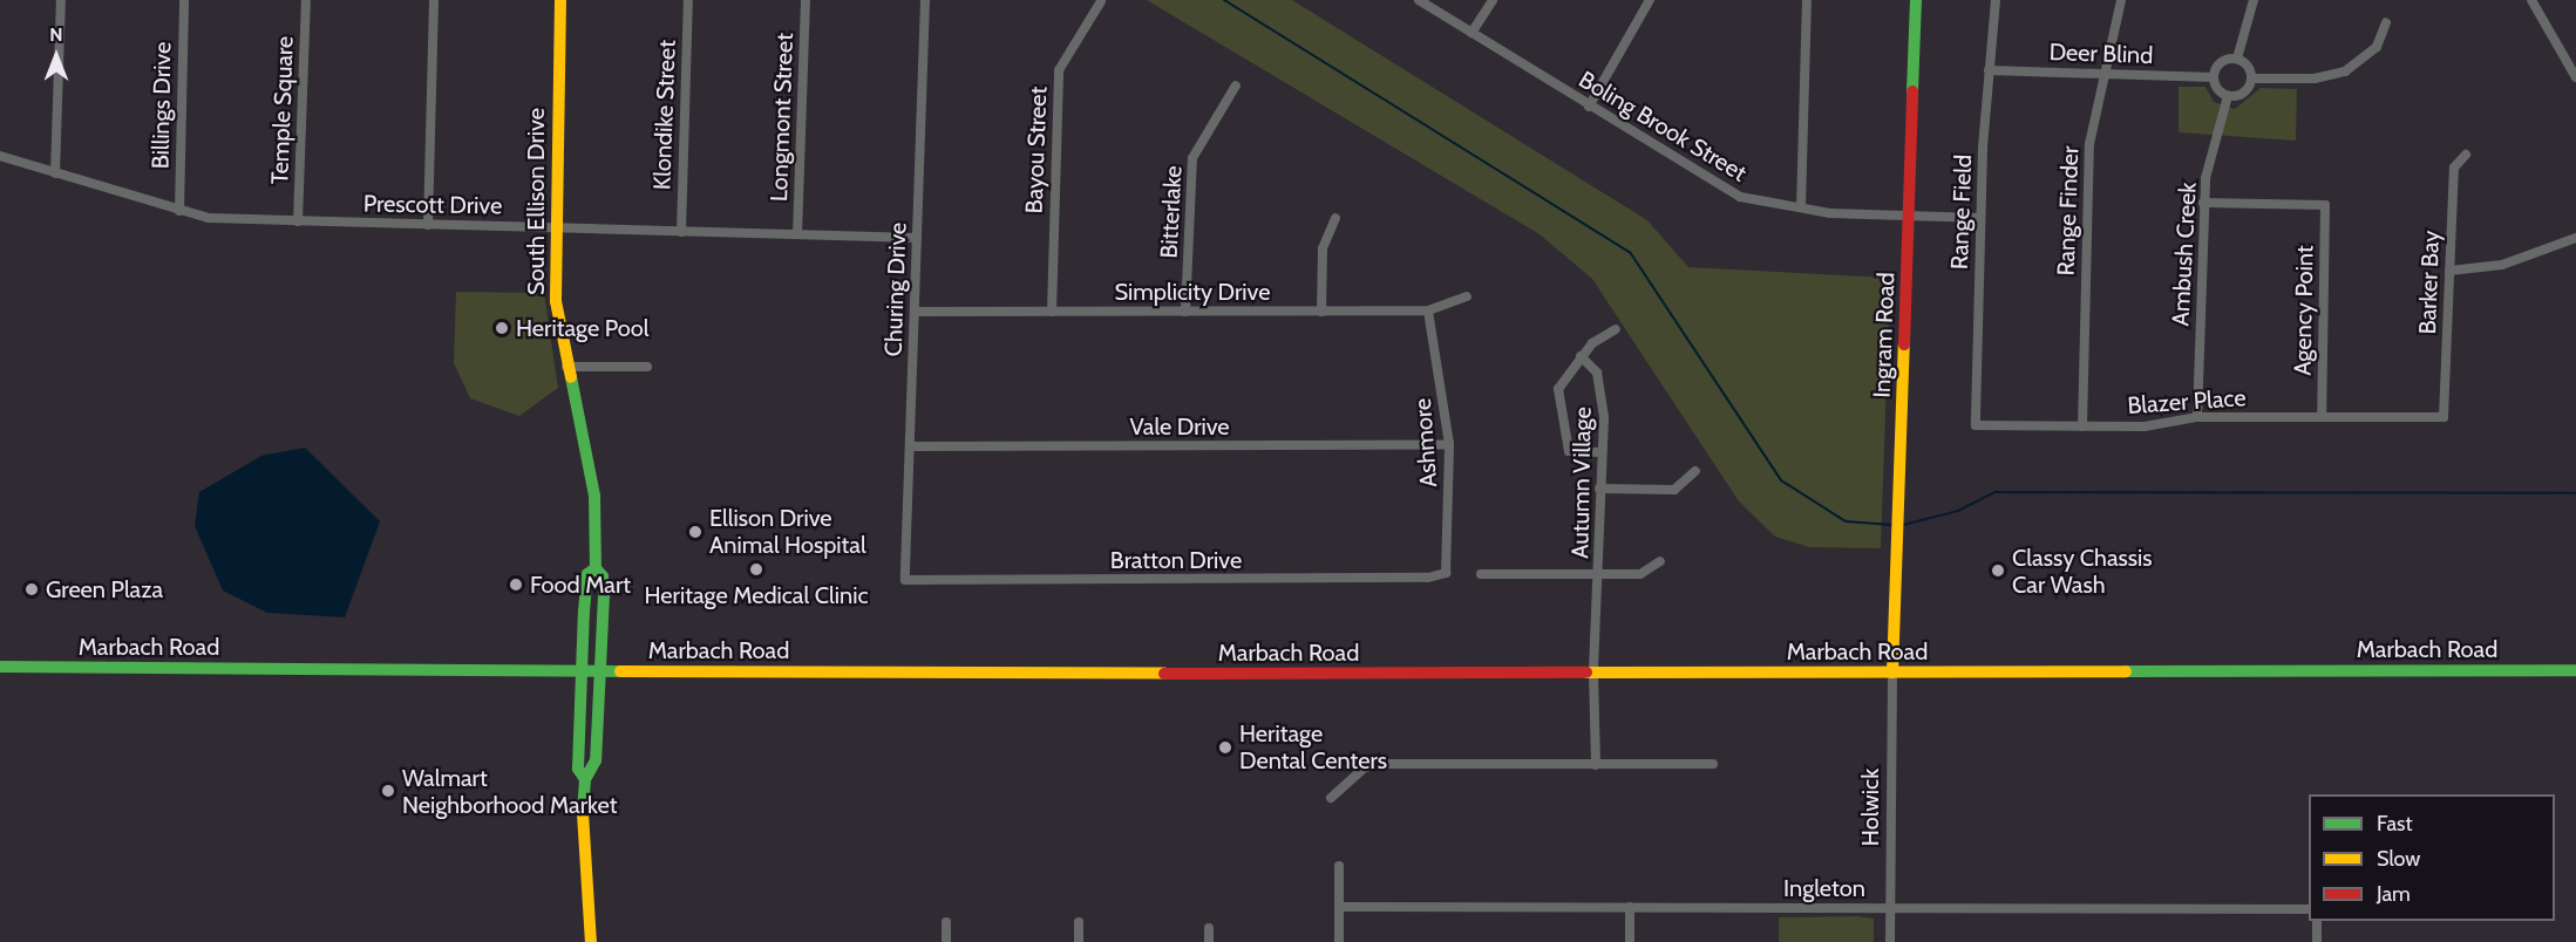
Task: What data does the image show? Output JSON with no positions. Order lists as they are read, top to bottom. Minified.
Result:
{"streets":{"main road":["South Ellison Drive","Ingram Road","Marbach Road"],"street":["Deer Blind","Billings Drive","Temple Square","Klondike Street","Longmont Street","Boling Brook Street","Bayou Street","Prescott Drive","Range Finder","Bitterlake","Range Field","Ambush Creek","Barker Bay","Churing Drive","Simplicity Drive","Agency Point","Blazer Place","Vale Drive","Ashmore","Autumn Village","Bratton Drive","Holwick","Ingleton"]},"crossings":[["Deer Blind","Range Finder"],["Deer Blind","Range Field"],["Deer Blind","Ambush Creek"],["Billings Drive","Prescott Drive"],["Temple Square","Prescott Drive"],["Klondike Street","Prescott Drive"],["Longmont Street","Prescott Drive"],["Boling Brook Street","Range Field"],["Boling Brook Street","Ingram Road"],["Bayou Street","Simplicity Drive"],["South Ellison Drive","Prescott Drive"],["South Ellison Drive","Marbach Road"],["Prescott Drive","Churing Drive"],["Range Finder","Blazer Place"],["Bitterlake","Simplicity Drive"],["Range Field","Blazer Place"],["Ambush Creek","Agency Point"],["Ambush Creek","Blazer Place"],["Barker Bay","Blazer Place"],["Churing Drive","Simplicity Drive"],["Churing Drive","Vale Drive"],["Churing Drive","Bratton Drive"],["Simplicity Drive","Ashmore"],["Agency Point","Blazer Place"],["Ingram Road","Marbach Road"],["Ingram Road","Holwick"],["Vale Drive","Ashmore"],["Ashmore","Bratton Drive"],["Autumn Village","Marbach Road"],["Marbach Road","Holwick"],["Holwick","Ingleton"]],"places":["Heritage Pool","Ellison Drive Animal Hospital","Heritage Medical Clinic","Classy Chassis Car Wash","Food Mart","Green Plaza","Heritage Dental Centers","Walmart Neighborhood Market"],"legend":["Fast","Slow","Jam"],"north":"top"}
